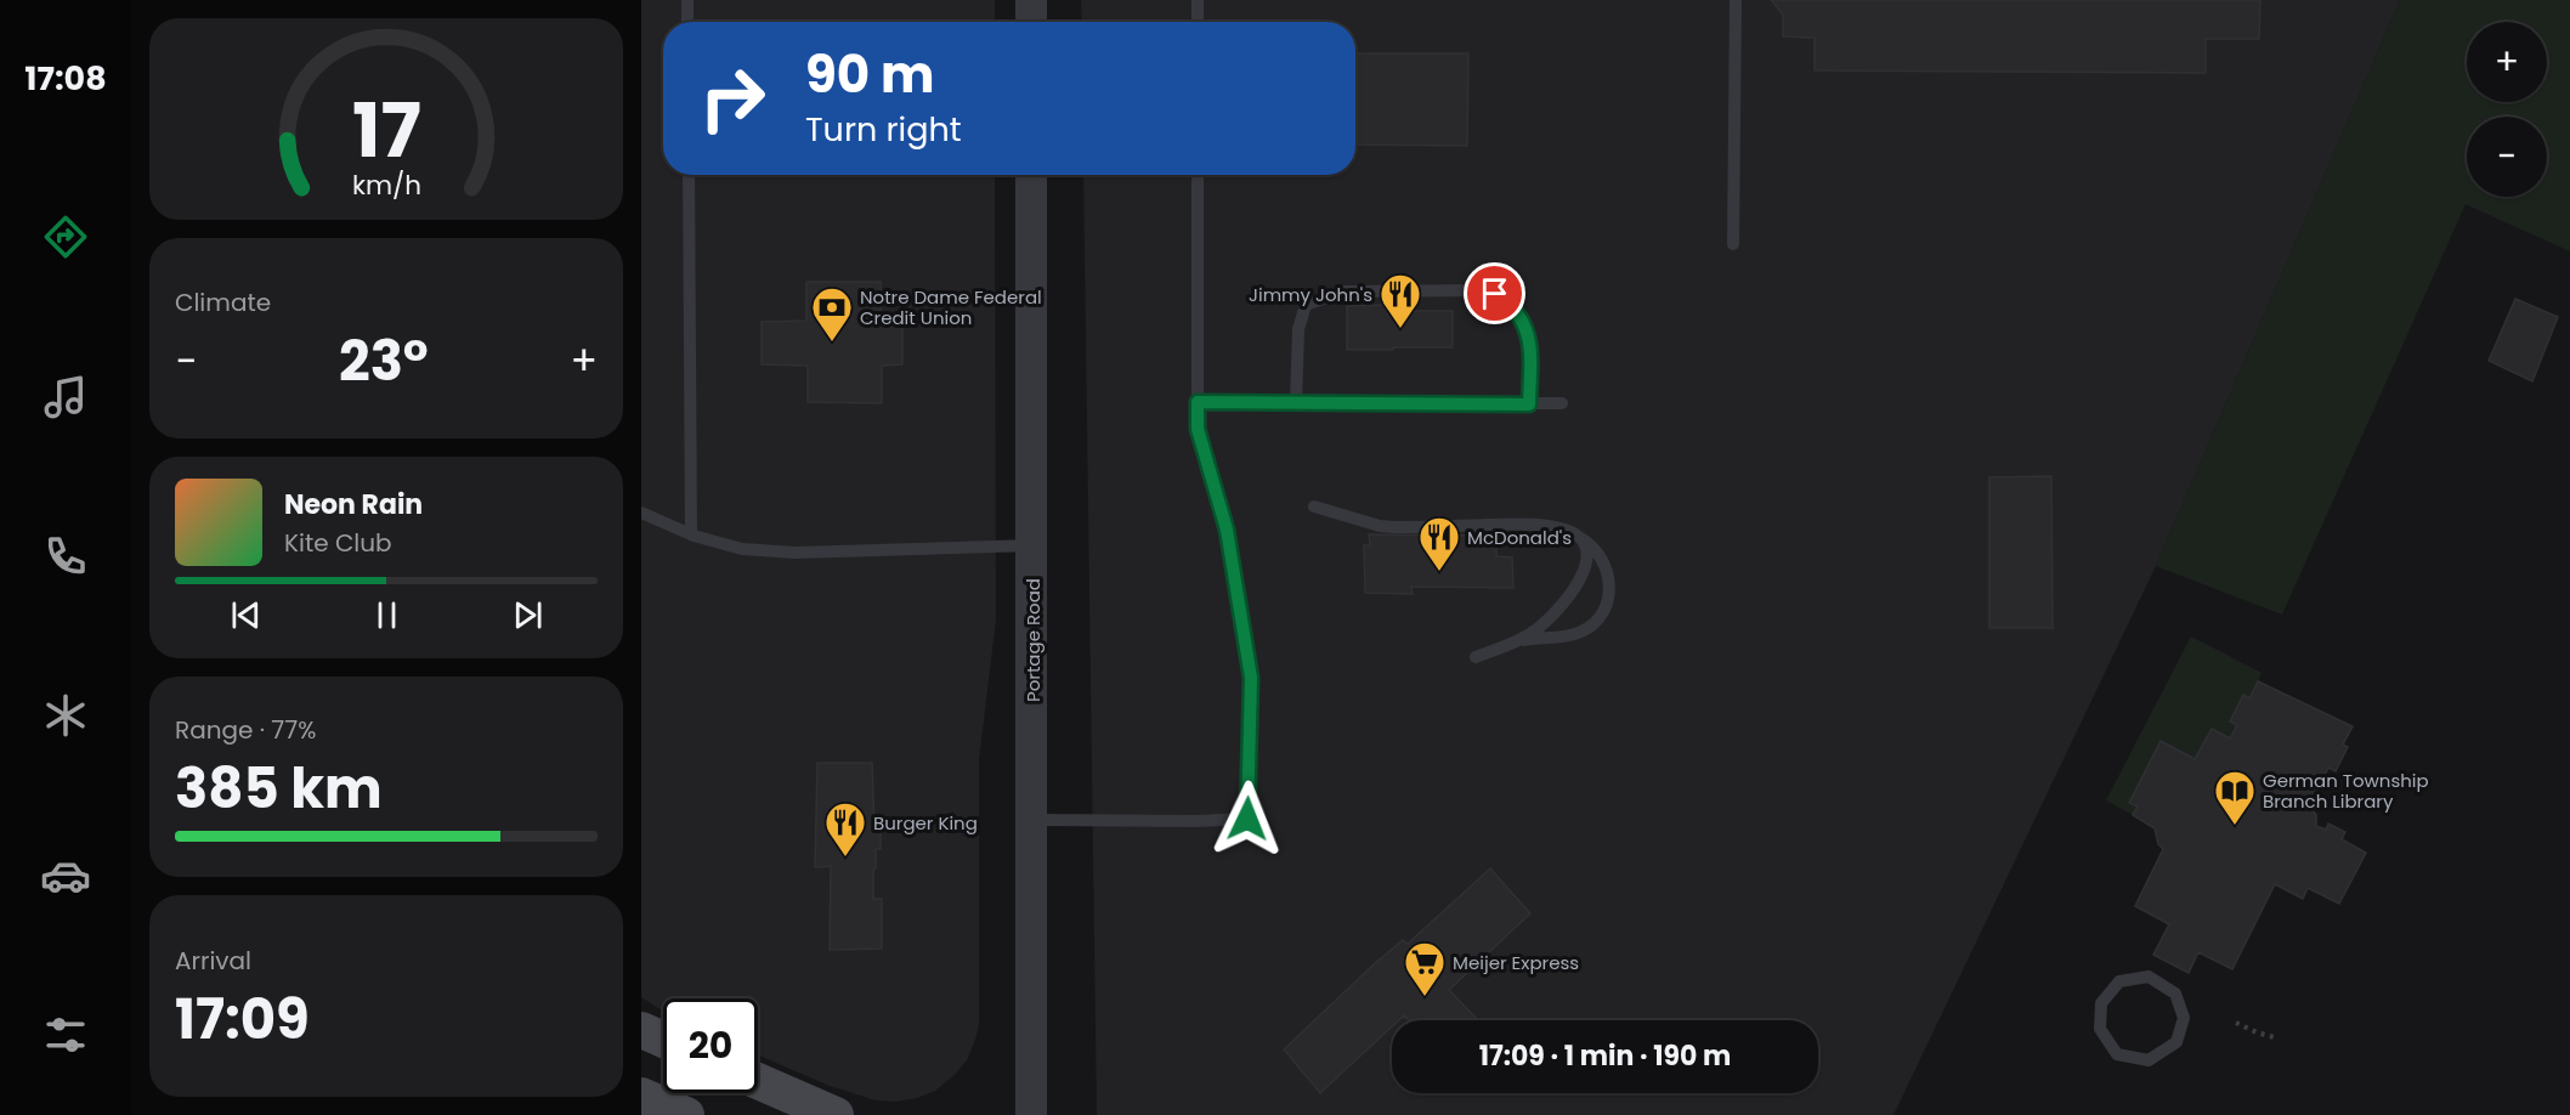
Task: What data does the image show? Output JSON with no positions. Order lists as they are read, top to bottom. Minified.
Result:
{"streets":{"street":["Portage Road"]},"places":{"restaurant":["Jimmy John's","McDonald's","Burger King"],"bank":["Notre Dame Federal Credit Union"],"library":["German Township Branch Library"],"supermarket":["Meijer Express"]},"page":{"tabs":"17:08","map_buttons":["+","−"],"turn":["90 m","Turn right"],"tile":["Climate",["Range · 77%","385 km"],["Arrival","17:09"]],"heat":["−","23°","+"],"song":["Neon Rain","Kite Club"],"limit":"20","trip":"17:09 · 1 min · 190 m","gauge":["17","km/h"]}}
